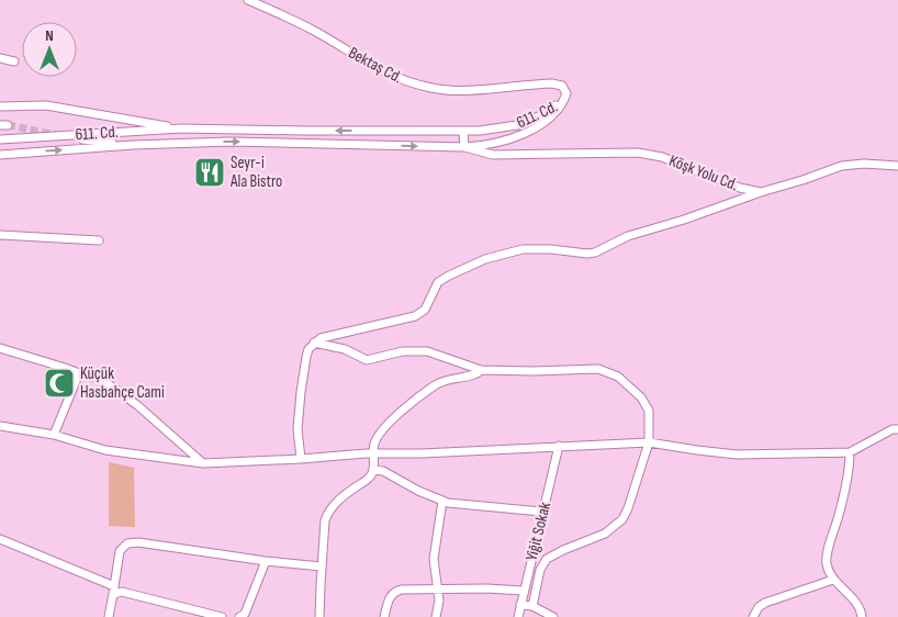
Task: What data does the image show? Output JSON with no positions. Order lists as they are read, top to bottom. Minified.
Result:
{"streets":{"street":["Bektaş Cd.","611. Cd.","Köşk Yolu Cd.","Yiğit Sokak"]},"crossings":[["Bektaş Cd.","611. Cd."],["611. Cd.","Köşk Yolu Cd."]],"places":{"restaurant":["Seyr-i Ala Bistro"],"mosque":["Küçük Hasbahçe Cami"]},"north":"top"}
